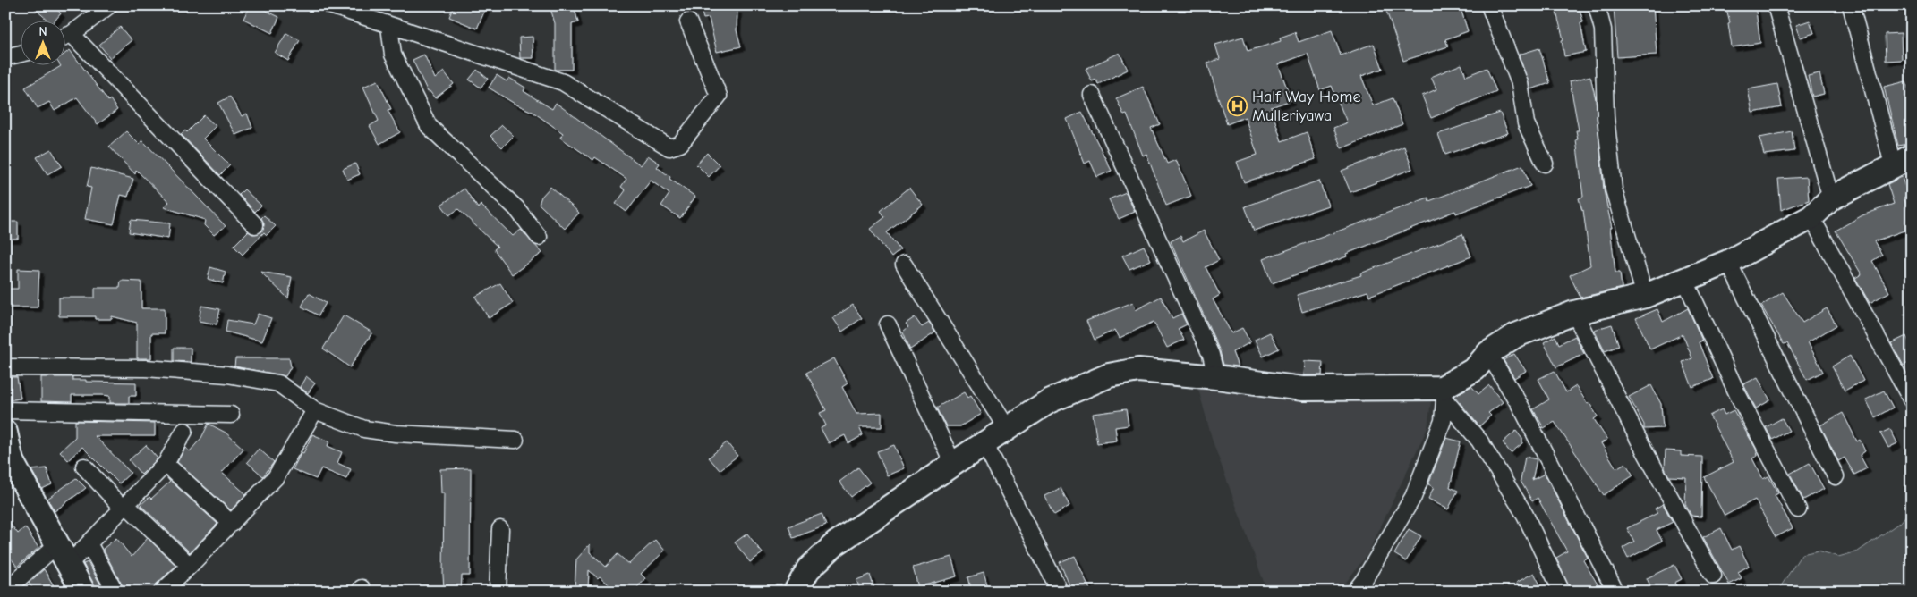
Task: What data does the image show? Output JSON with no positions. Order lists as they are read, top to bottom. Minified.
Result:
{"places":{"hospital":["Half Way Home Mulleriyawa"]},"north":"top"}
